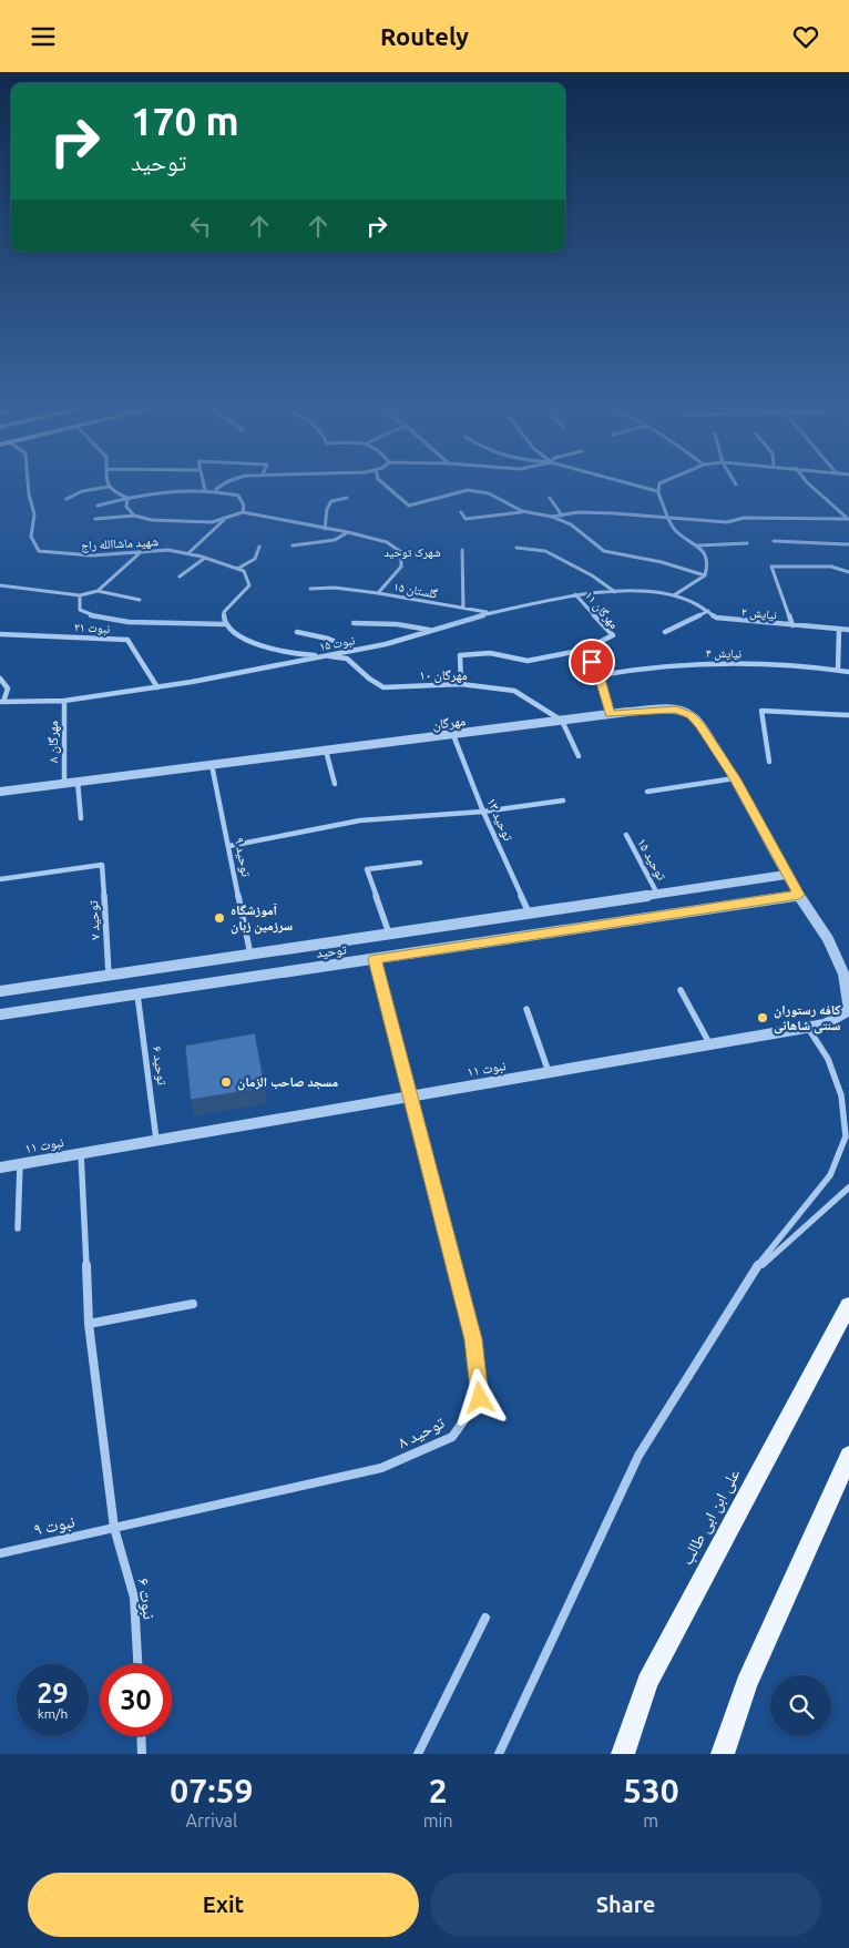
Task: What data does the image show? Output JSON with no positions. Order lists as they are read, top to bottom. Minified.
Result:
{"streets":{"main road":["علی ابن ابی طالب"],"street":["شهید ماشاالله راج","گلستان ۱۵","مهرگان ۱۱","نیایش ۲","نبوت ۲۱","نبوت ۱۵","نیایش ۴","مهرگان ۱۰","مهرگان","مهرگان ۸","توحید ۱۳","توحید ۹","توحید ۱۵","توحید ۷","توحید","توحید ۶","نبوت ۱۱","توحید ۸","نبوت ۹","نبوت ۶"]},"crossings":[["گلستان ۱۵","نبوت ۱۵"],["مهرگان ۱۱","نبوت ۱۵"],["نیایش ۲","نبوت ۱۵"],["نبوت ۲۱","نبوت ۱۵"],["نبوت ۱۵","مهرگان ۱۰"],["نبوت ۱۵","مهرگان ۸"],["مهرگان ۱۰","مهرگان"],["مهرگان","مهرگان ۸"],["مهرگان","توحید ۱۳"],["مهرگان","توحید ۹"],["مهرگان","توحید"],["مهرگان","نبوت ۱۱"],["توحید ۱۳","توحید"],["توحید ۹","توحید"],["توحید ۱۵","توحید"],["توحید ۷","توحید"],["توحید","توحید ۶"],["توحید","نبوت ۱۱"],["توحید","توحید ۸"],["توحید ۶","نبوت ۱۱"],["نبوت ۱۱","توحید ۸"],["نبوت ۱۱","نبوت ۶"],["توحید ۸","نبوت ۹"],["توحید ۸","نبوت ۶"],["نبوت ۹","نبوت ۶"]],"districts":["شهرک توحید"],"places":["آموزشگاه سرزمین زبان","کافه رستوران سنتی شاهانی","مسجد صاحب الزمان"],"page":{"header":"Routely","turn":["170 m","توحید"],"speed":"29 km/h","limit":"30","eta":["07:59","Arrival","2","min","530","m"],"buttons":["Exit","Share"]}}
